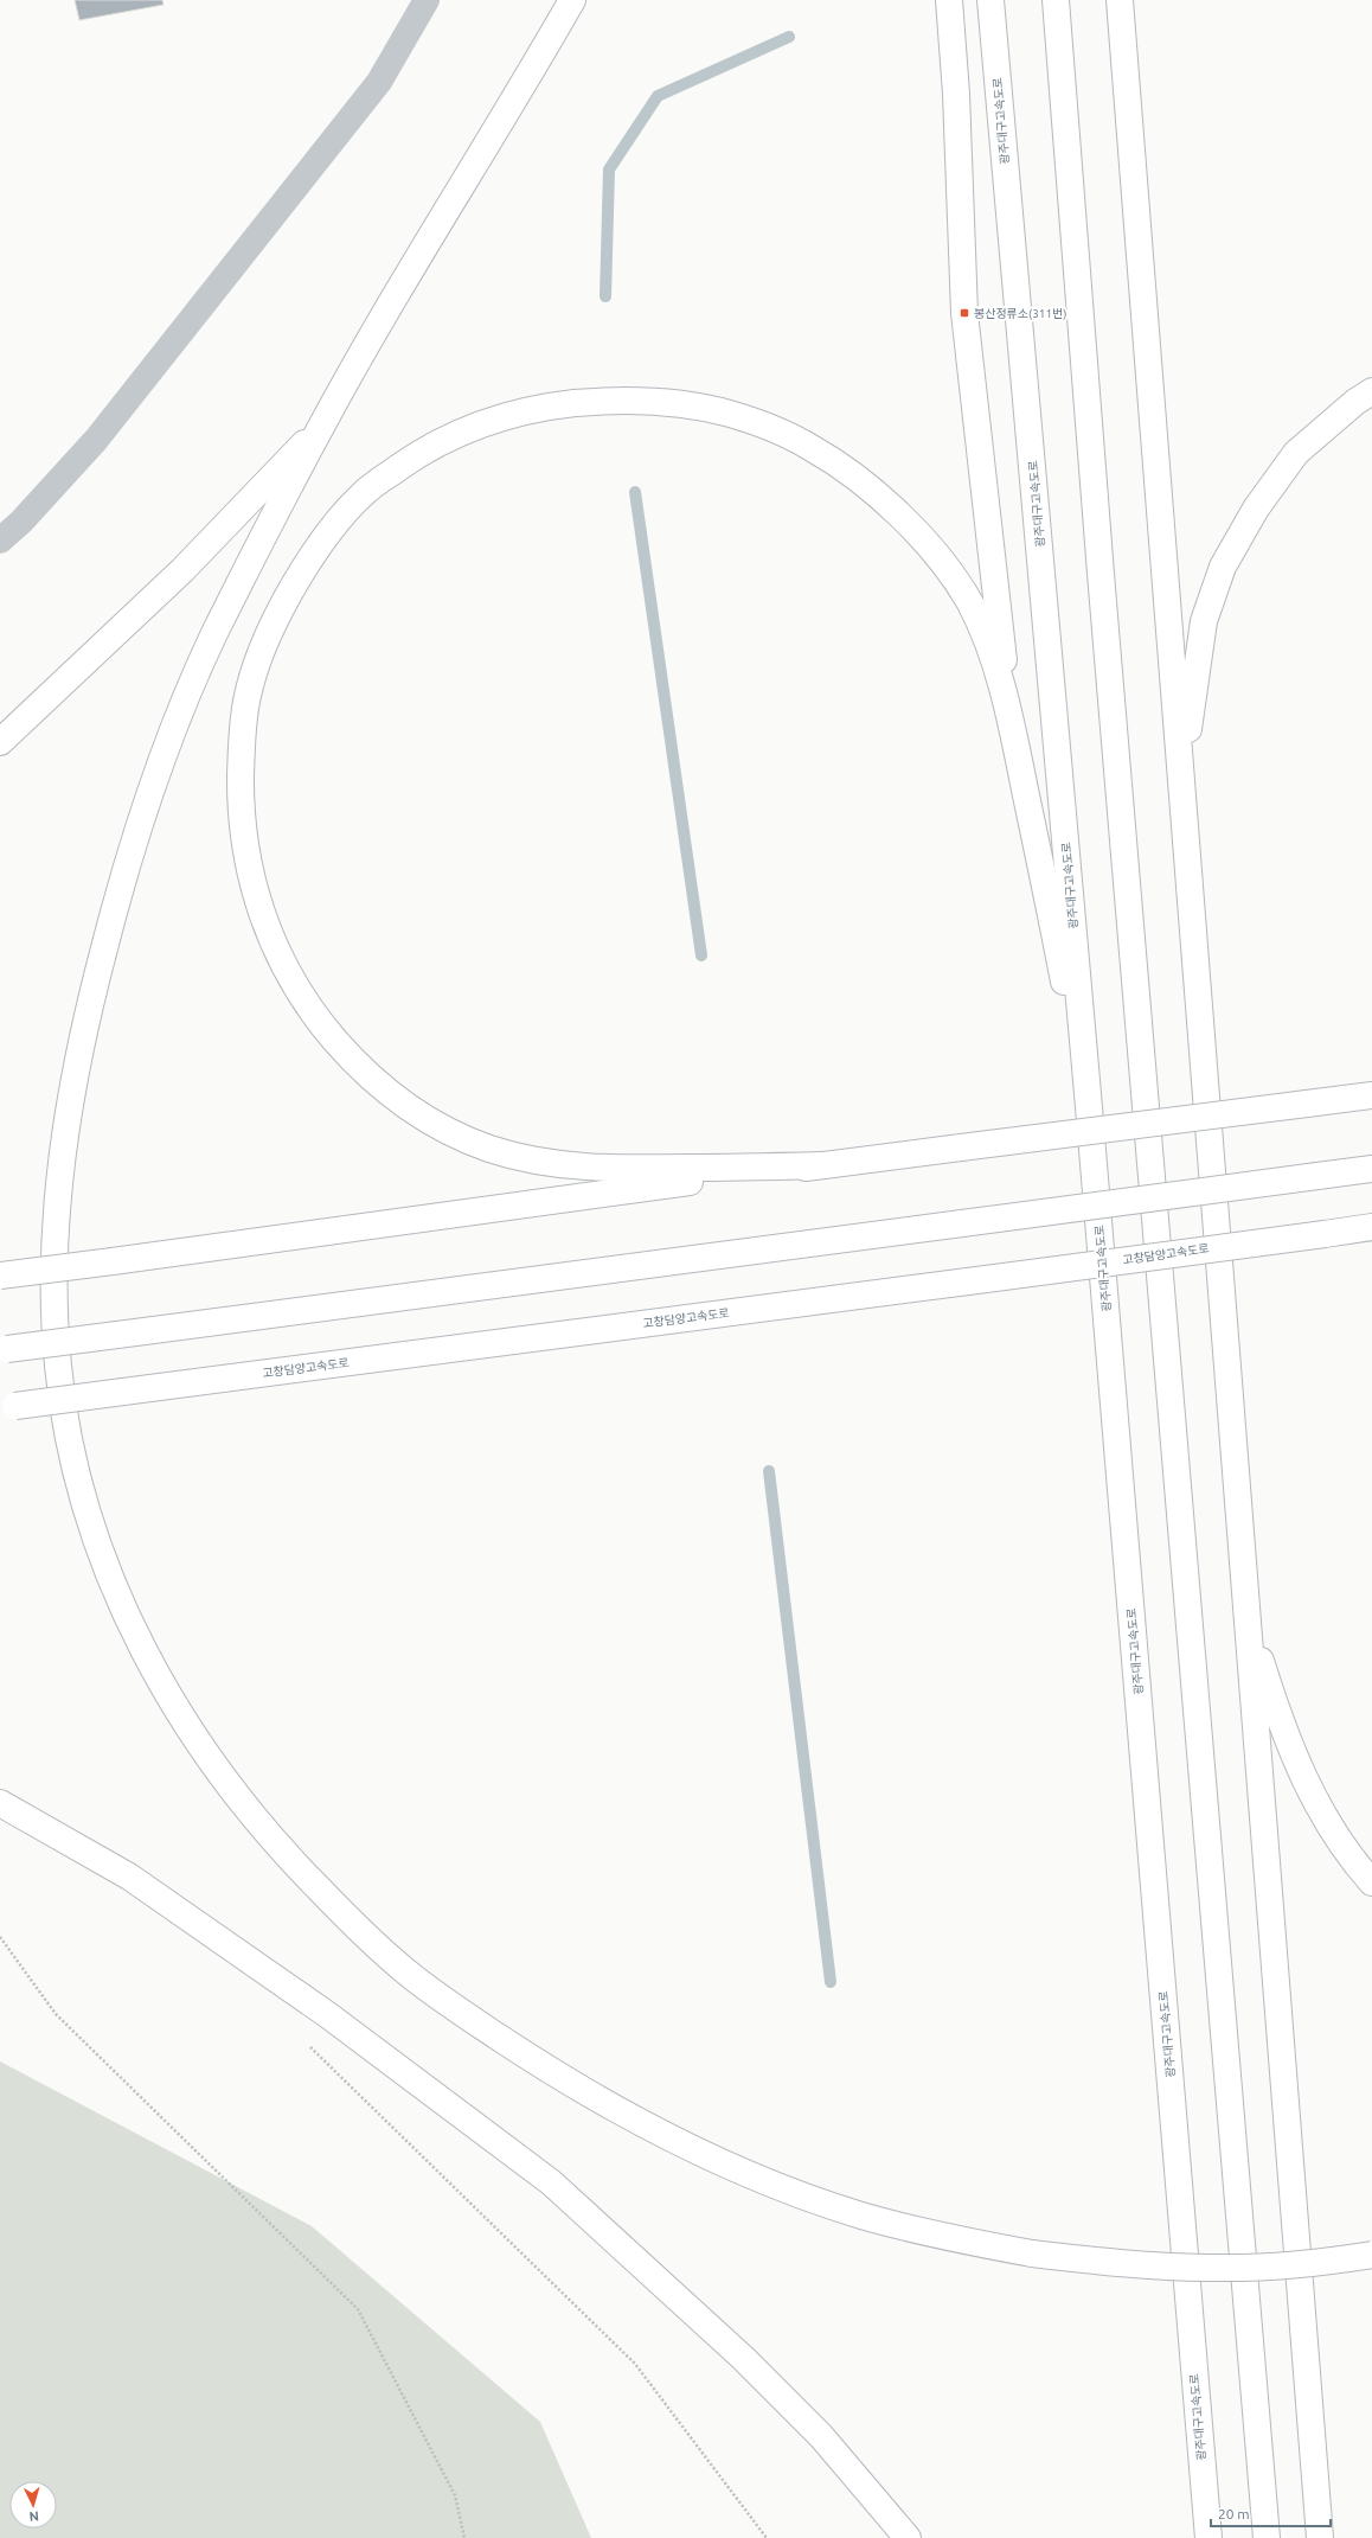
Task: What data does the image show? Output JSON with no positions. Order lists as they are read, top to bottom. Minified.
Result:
{"streets":{"highway":["광주대구고속도로","고창담양고속도로"]},"places":{"transit":["봉산정류소(311번)"]},"scale_bar":"20 m","north":"bottom"}
